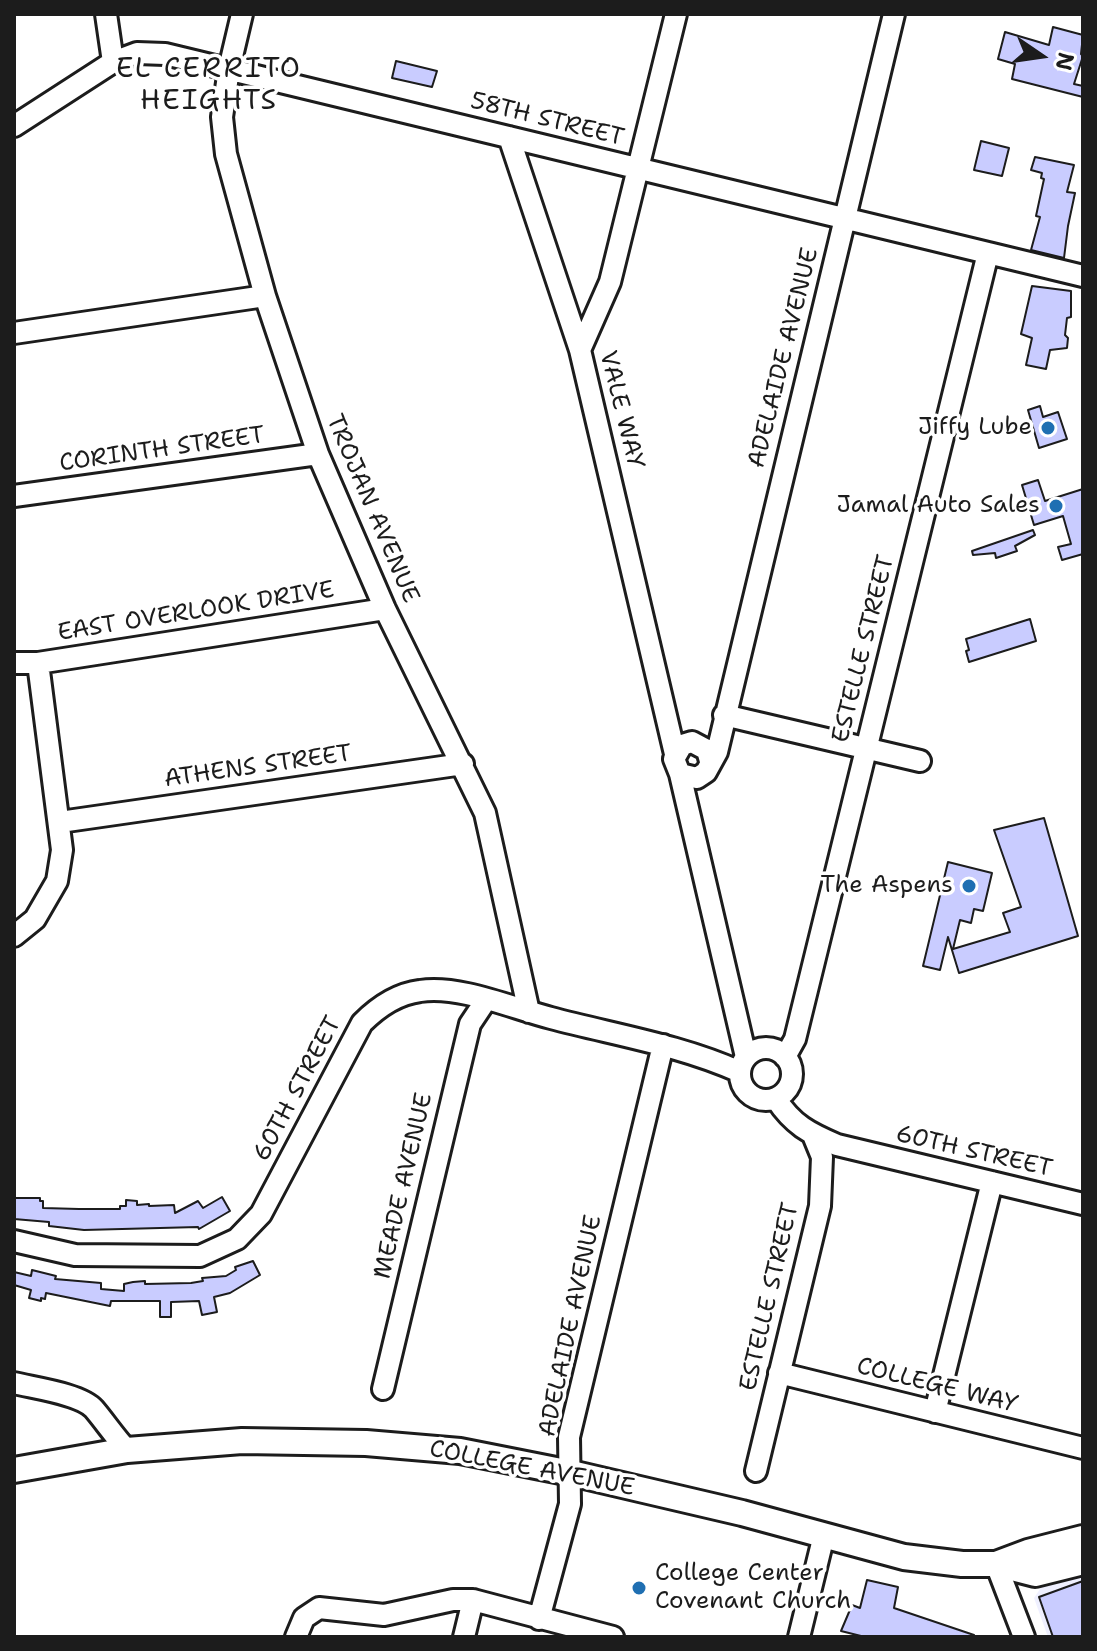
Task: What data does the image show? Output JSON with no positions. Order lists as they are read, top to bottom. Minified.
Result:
{"streets":{"main road":["COLLEGE AVENUE"],"street":["58TH STREET","ADELAIDE AVENUE","VALE WAY","CORINTH STREET","TROJAN AVENUE","EAST OVERLOOK DRIVE","ESTELLE STREET","ATHENS STREET","60TH STREET","MEADE AVENUE","COLLEGE WAY"]},"crossings":[["58TH STREET","ADELAIDE AVENUE"],["58TH STREET","VALE WAY"],["58TH STREET","TROJAN AVENUE"],["58TH STREET","ESTELLE STREET"],["ADELAIDE AVENUE","VALE WAY"],["ADELAIDE AVENUE","60TH STREET"],["ADELAIDE AVENUE","COLLEGE AVENUE"],["VALE WAY","ESTELLE STREET"],["VALE WAY","60TH STREET"],["CORINTH STREET","TROJAN AVENUE"],["TROJAN AVENUE","EAST OVERLOOK DRIVE"],["TROJAN AVENUE","ATHENS STREET"],["TROJAN AVENUE","60TH STREET"],["ESTELLE STREET","60TH STREET"],["ESTELLE STREET","COLLEGE WAY"],["60TH STREET","MEADE AVENUE"]],"districts":["EL CERRITO HEIGHTS"],"places":["Jiffy Lube","Jamal Auto Sales","The Aspens","College Center Covenant Church"],"north":"right"}
